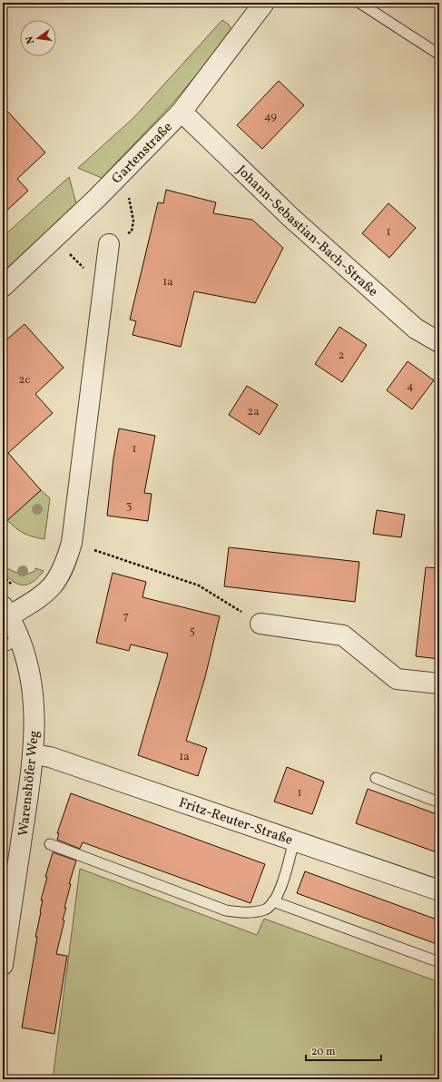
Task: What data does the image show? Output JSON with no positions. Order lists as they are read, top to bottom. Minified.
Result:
{"streets":{"street":["Gartenstraße","Johann-Sebastian-Bach-Straße","Warenshöfer Weg","Fritz-Reuter-Straße"]},"crossings":[["Gartenstraße","Johann-Sebastian-Bach-Straße"],["Warenshöfer Weg","Fritz-Reuter-Straße"]],"house_numbers":["49","1","1a","2","2c","4","2a","1","3","7","5","1a","1"],"scale_bar":"20 m","north":"left"}
